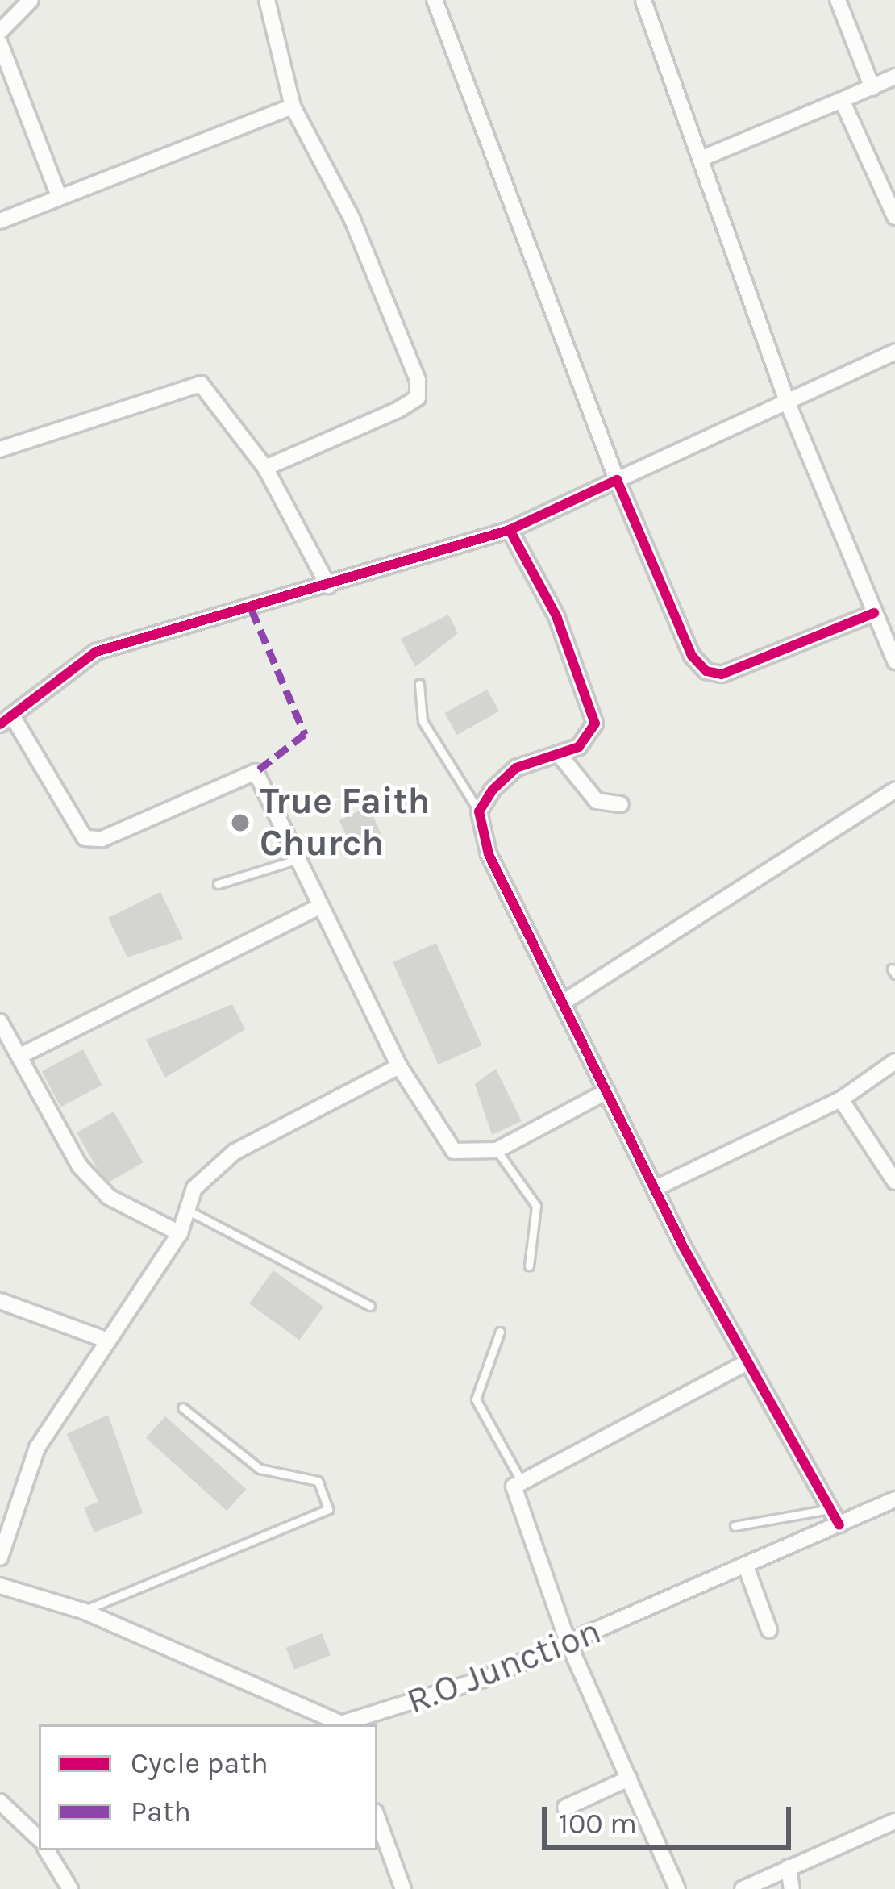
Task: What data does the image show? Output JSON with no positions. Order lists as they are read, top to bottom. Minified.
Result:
{"streets":{"street":["R.O Junction"]},"places":["True Faith Church"],"legend":["Cycle path","Path"],"scale_bar":"100 m"}
